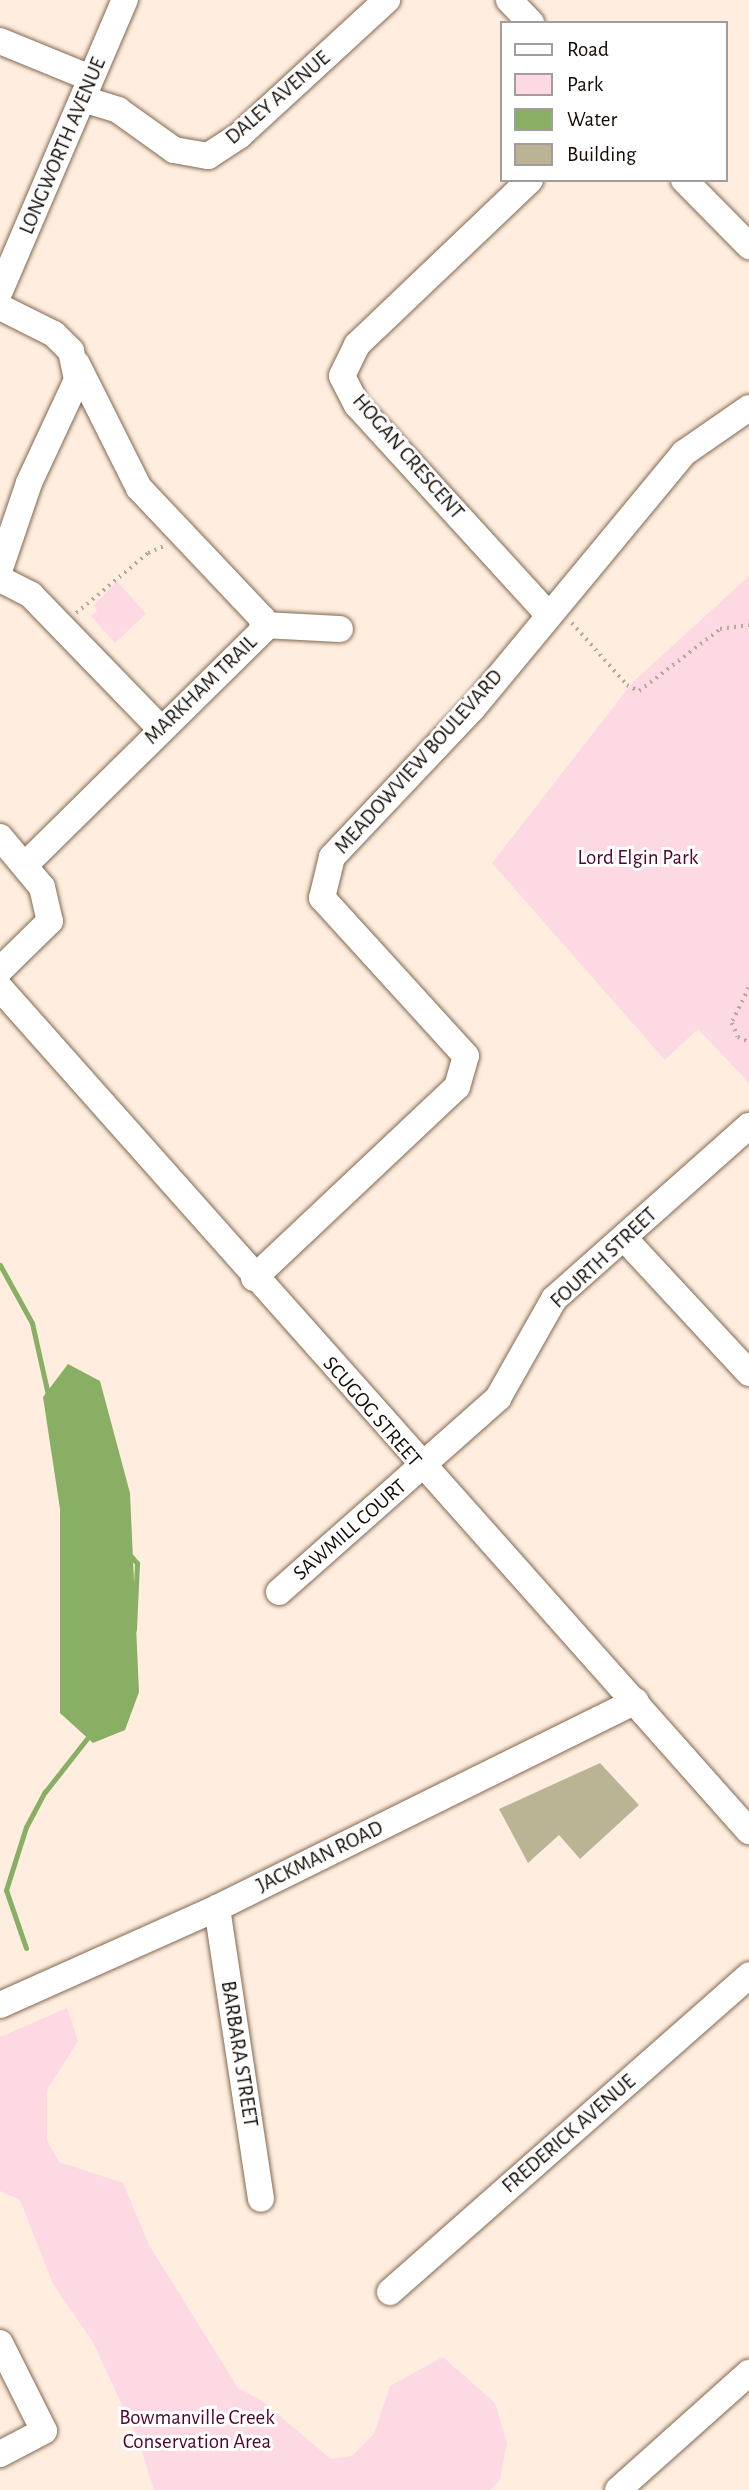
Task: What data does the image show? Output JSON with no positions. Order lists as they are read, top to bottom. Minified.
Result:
{"streets":{"street":["DALEY AVENUE","LONGWORTH AVENUE","HOGAN CRESCENT","MARKHAM TRAIL","MEADOWVIEW BOULEVARD","FOURTH STREET","SCUGOG STREET","SAWMILL COURT","JACKMAN ROAD","BARBARA STREET","FREDERICK AVENUE"]},"crossings":[["DALEY AVENUE","LONGWORTH AVENUE"],["HOGAN CRESCENT","MEADOWVIEW BOULEVARD"],["MEADOWVIEW BOULEVARD","SCUGOG STREET"],["FOURTH STREET","SCUGOG STREET"],["FOURTH STREET","SAWMILL COURT"],["SCUGOG STREET","SAWMILL COURT"],["SCUGOG STREET","JACKMAN ROAD"],["JACKMAN ROAD","BARBARA STREET"]],"parks":["Lord Elgin Park","Bowmanville Creek Conservation Area"],"legend":["Road","Park","Water","Building"]}
